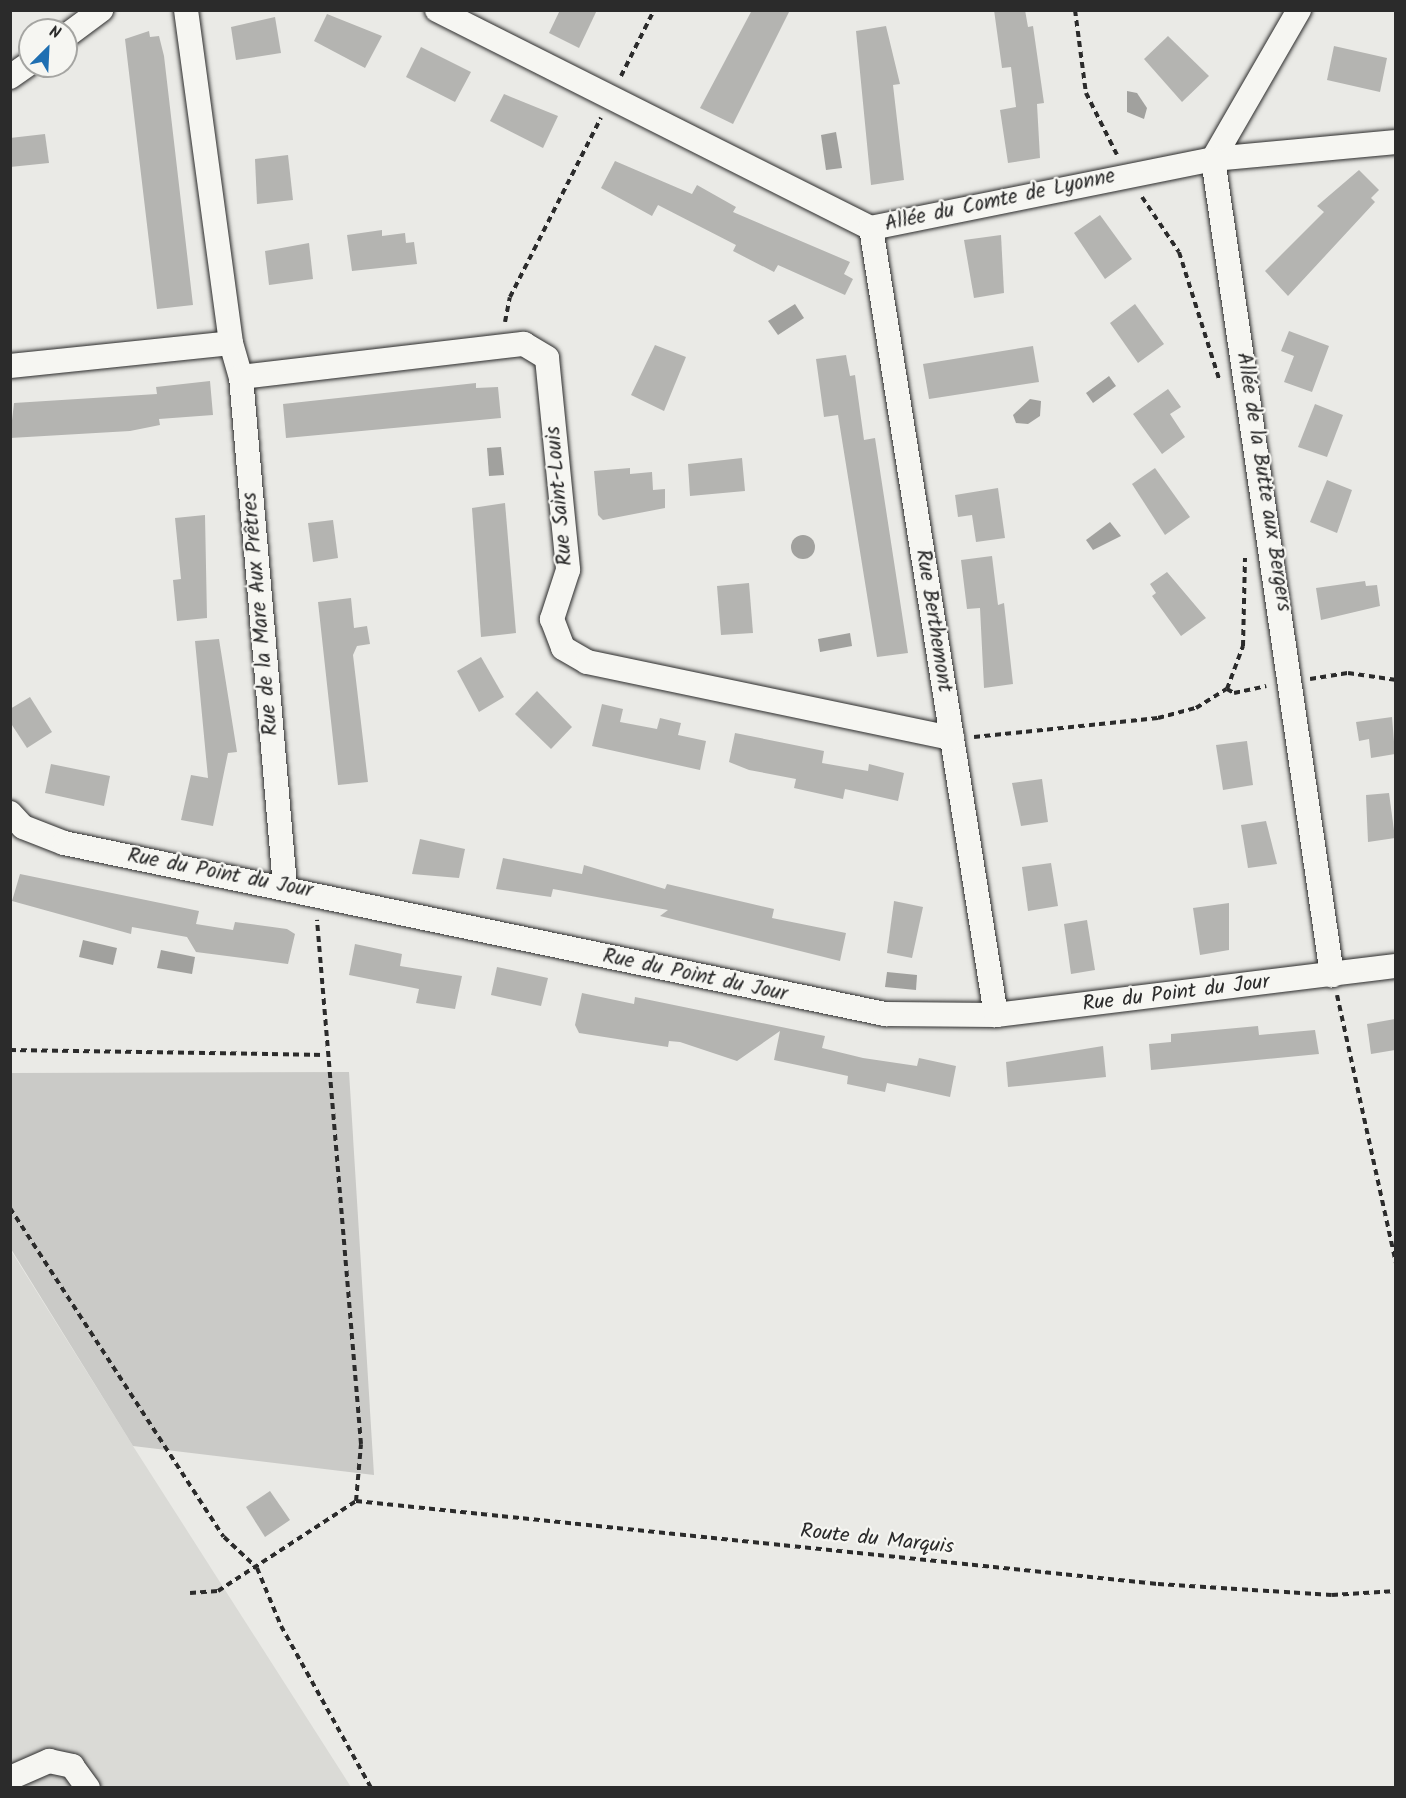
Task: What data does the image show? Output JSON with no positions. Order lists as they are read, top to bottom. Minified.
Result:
{"streets":{"street":["Allée du Comte de Lyonne","Allée de la Butte aux Bergers","Rue Saint-Louis","Rue de la Mare Aux Prêtres","Rue Berthemont","Rue du Point du Jour"],"path":["Route du Marquis"]},"crossings":[["Allée du Comte de Lyonne","Allée de la Butte aux Bergers"],["Allée du Comte de Lyonne","Rue Berthemont"],["Allée de la Butte aux Bergers","Rue du Point du Jour"],["Rue Saint-Louis","Rue de la Mare Aux Prêtres"],["Rue Saint-Louis","Rue Berthemont"],["Rue de la Mare Aux Prêtres","Rue du Point du Jour"],["Rue Berthemont","Rue du Point du Jour"]],"north":"top right"}
